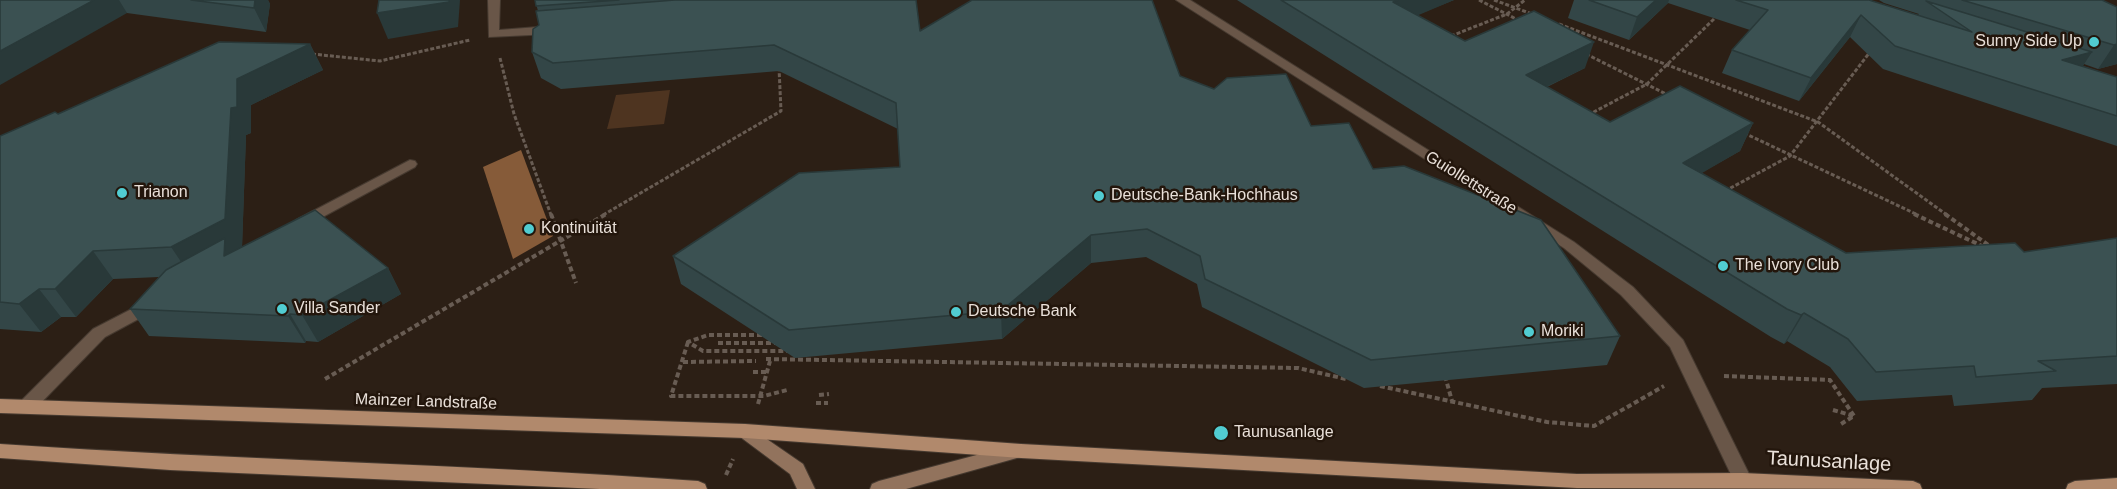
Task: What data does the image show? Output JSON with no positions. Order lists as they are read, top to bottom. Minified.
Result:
{"streets":{"main road":["Mainzer Landstraße","Taunusanlage"],"street":["Guiollettstraße"]},"crossings":[["Guiollettstraße","Taunusanlage"],["Mainzer Landstraße","Taunusanlage"]],"places":["Sunny Side Up","Trianon","Deutsche-Bank-Hochhaus","Kontinuität","The Ivory Club","Villa Sander","Deutsche Bank","Moriki","Taunusanlage"]}
